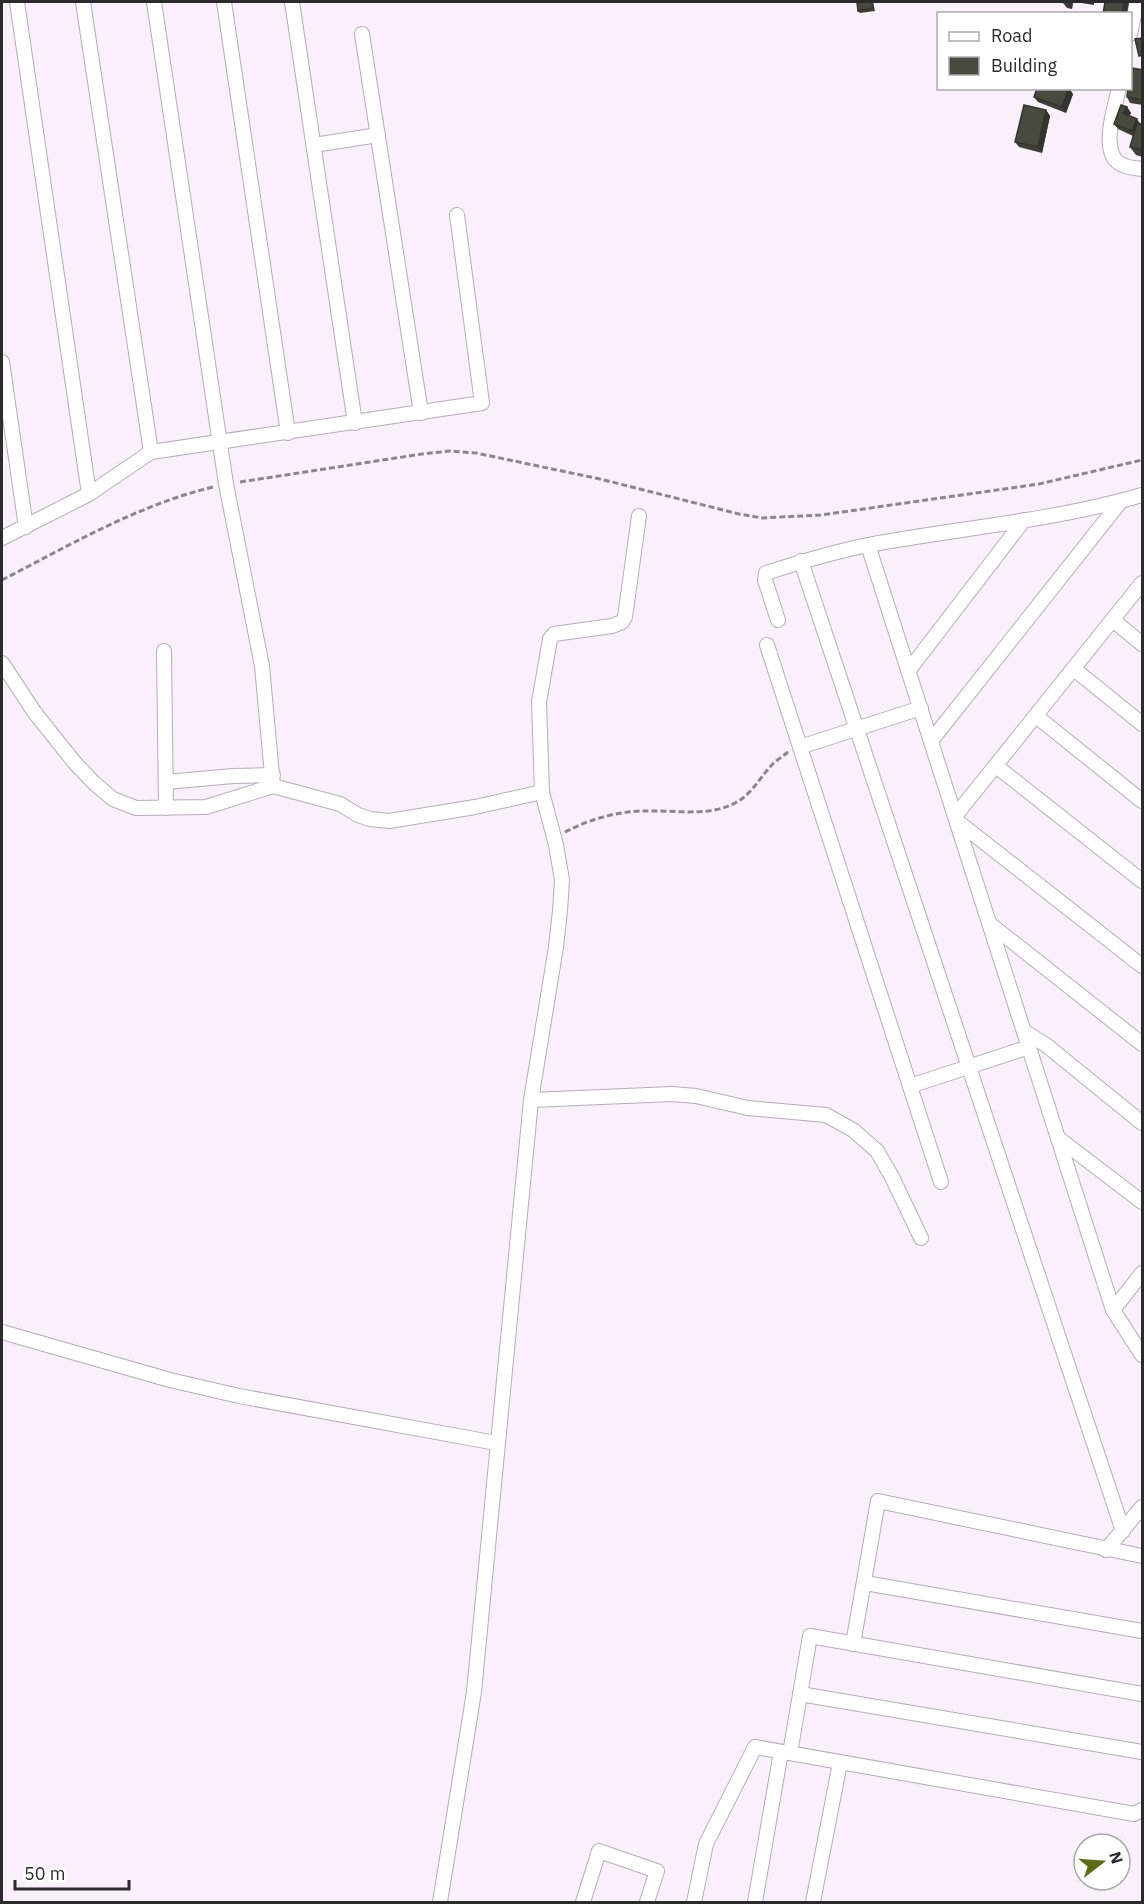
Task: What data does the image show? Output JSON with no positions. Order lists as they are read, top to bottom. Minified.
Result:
{"legend":["Road","Building"],"scale_bar":"50 m","north":"right"}
